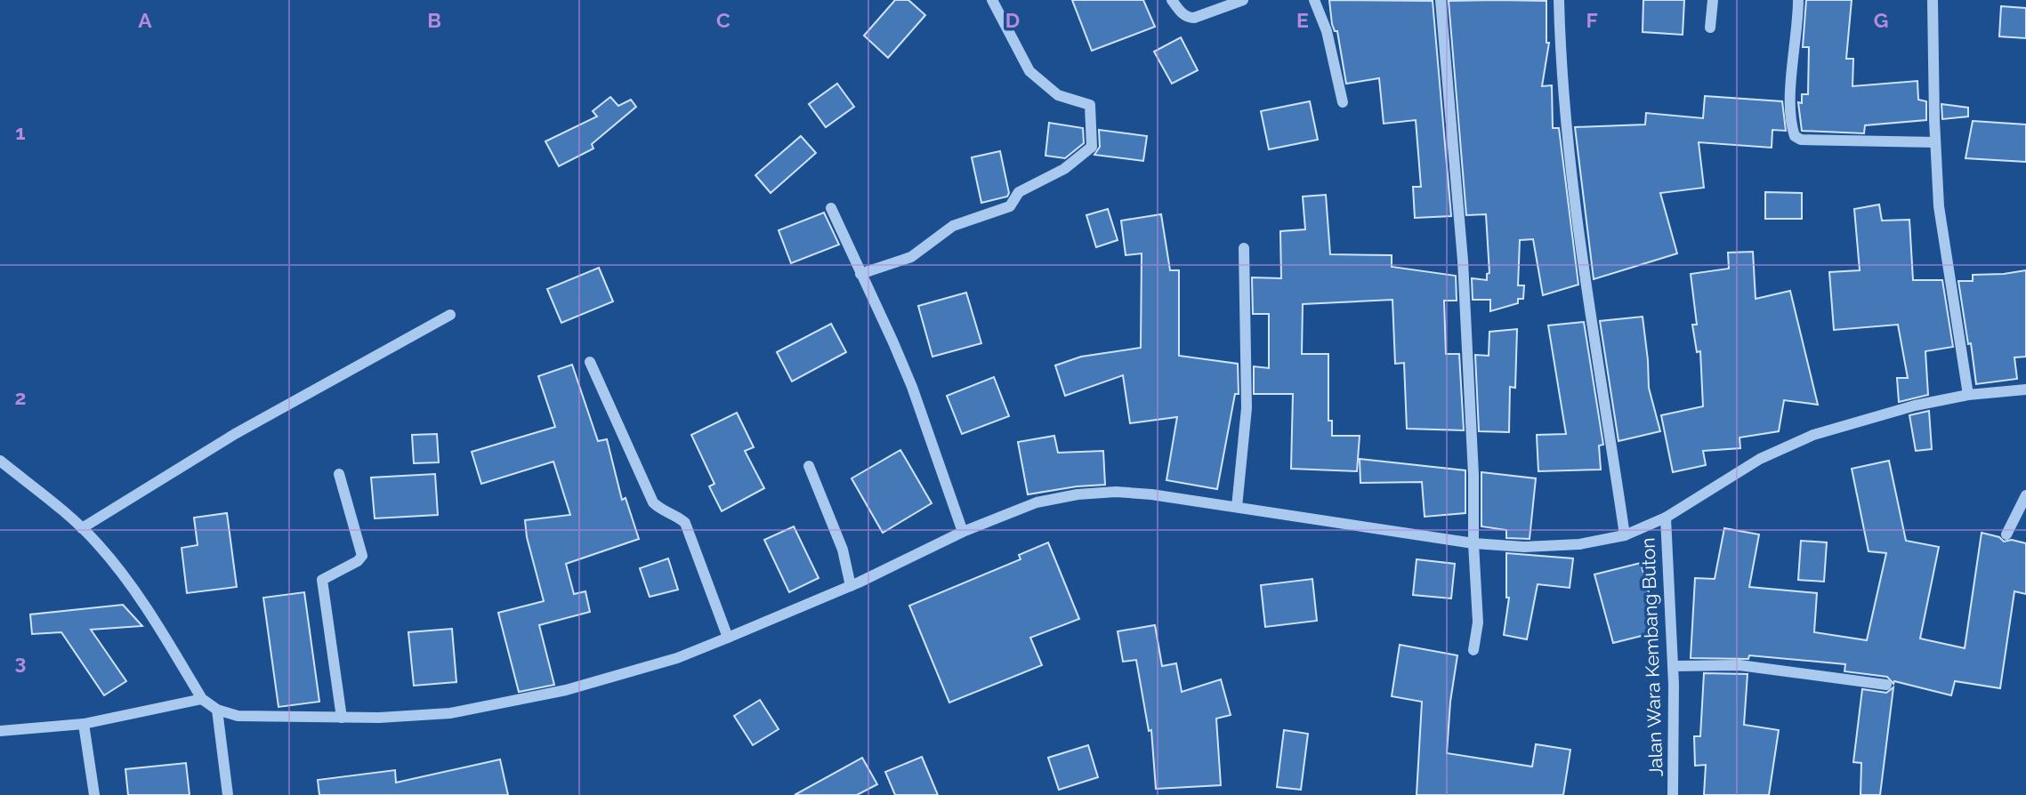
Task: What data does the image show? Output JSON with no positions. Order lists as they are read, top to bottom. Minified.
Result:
{"streets":{"street":["Jalan Wara Kembang Buton"]},"grid":{"columns":["A","B","C","D","E","F","G"],"rows":["1","2","3"]}}
